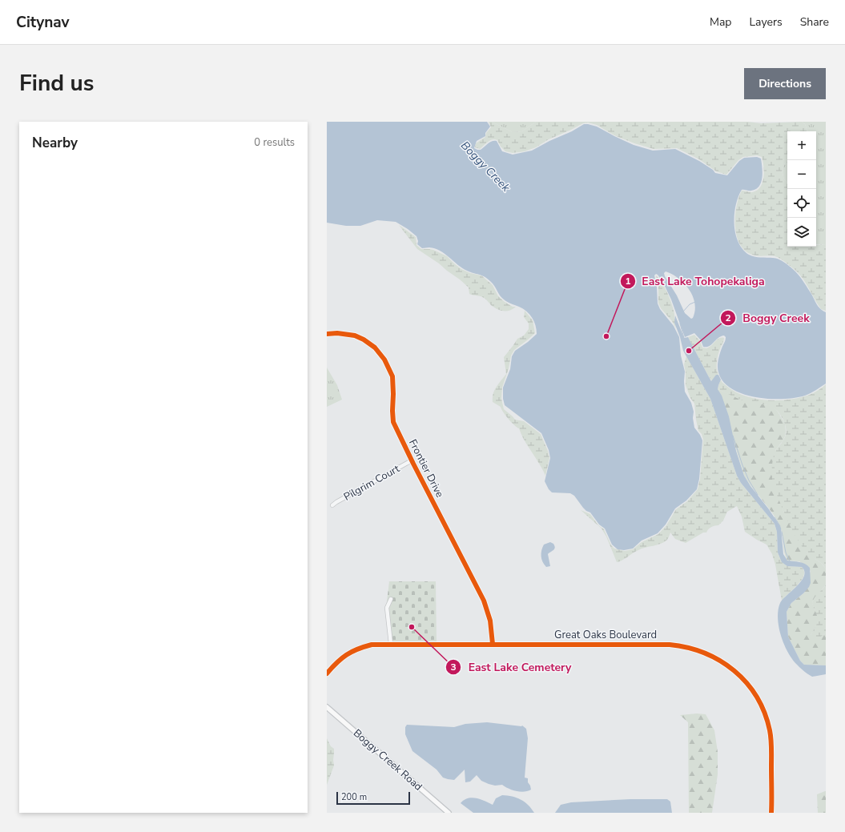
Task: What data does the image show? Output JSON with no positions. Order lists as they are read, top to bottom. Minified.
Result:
{"streets":{"main road":["Boggy Creek Road"],"street":["Frontier Drive","Pilgrim Court","Great Oaks Boulevard"]},"crossings":[["Frontier Drive","Pilgrim Court"],["Frontier Drive","Great Oaks Boulevard"]],"water":["Boggy Creek"],"places":["East Lake Tohopekaliga","Boggy Creek","East Lake Cemetery"],"scale_bar":"200 m","page":{"header":"Citynav","nav":["Map","Layers","Share"],"title":"Find us","buttons":"Directions","heading":["Nearby","0 results"],"map_buttons":["+","−"],"scale":"200 m"}}
